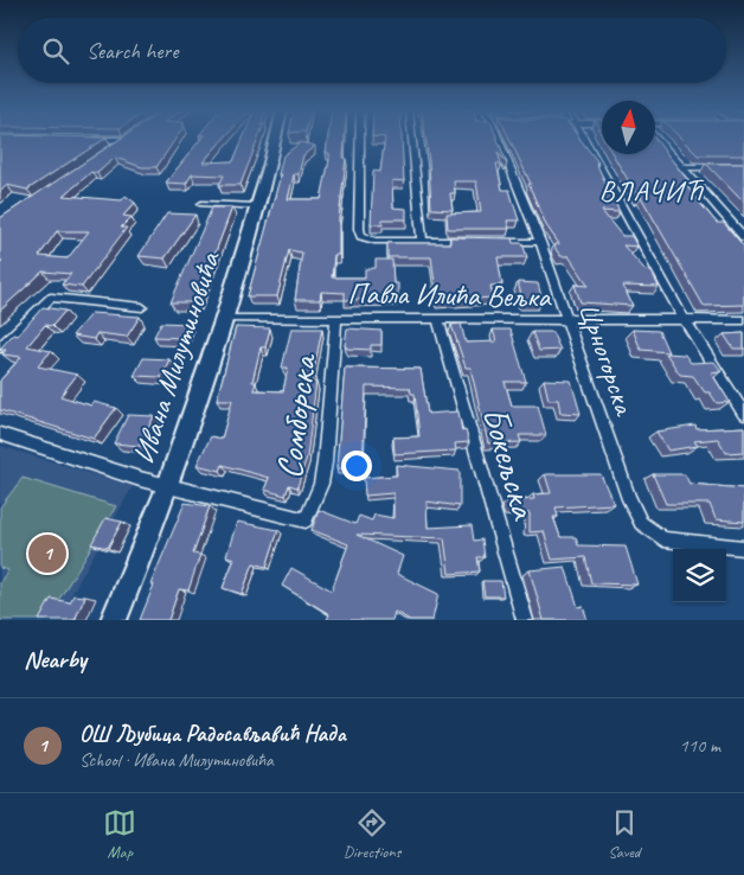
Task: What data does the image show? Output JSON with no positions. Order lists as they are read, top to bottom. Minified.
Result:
{"streets":{"street":["Павла Илића Вељка","Ивана Милутиновића","Црногорска","Сомборска","Бокељска"]},"crossings":[["Павла Илића Вељка","Ивана Милутиновића"],["Павла Илића Вељка","Црногорска"],["Павла Илића Вељка","Сомборска"],["Павла Илића Вељка","Бокељска"],["Ивана Милутиновића","Сомборска"]],"districts":["ВЛАЧИЋ"],"north":"top","page":{"search":"Search here","pins":"1","heading":"Nearby","list":[{"mark":"1","name":"ОШ Љубица Радосављавић Нада","note":"School · Ивана Милутиновића","value":"110 m"}],"nav":["Map","Directions","Saved"]}}
